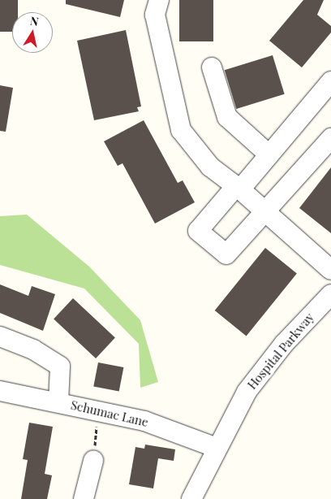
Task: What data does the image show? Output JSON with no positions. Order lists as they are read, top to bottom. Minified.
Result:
{"streets":{"street":["Hospital Parkway","Schumac Lane"]},"crossings":[["Hospital Parkway","Schumac Lane"]],"north":"top"}
